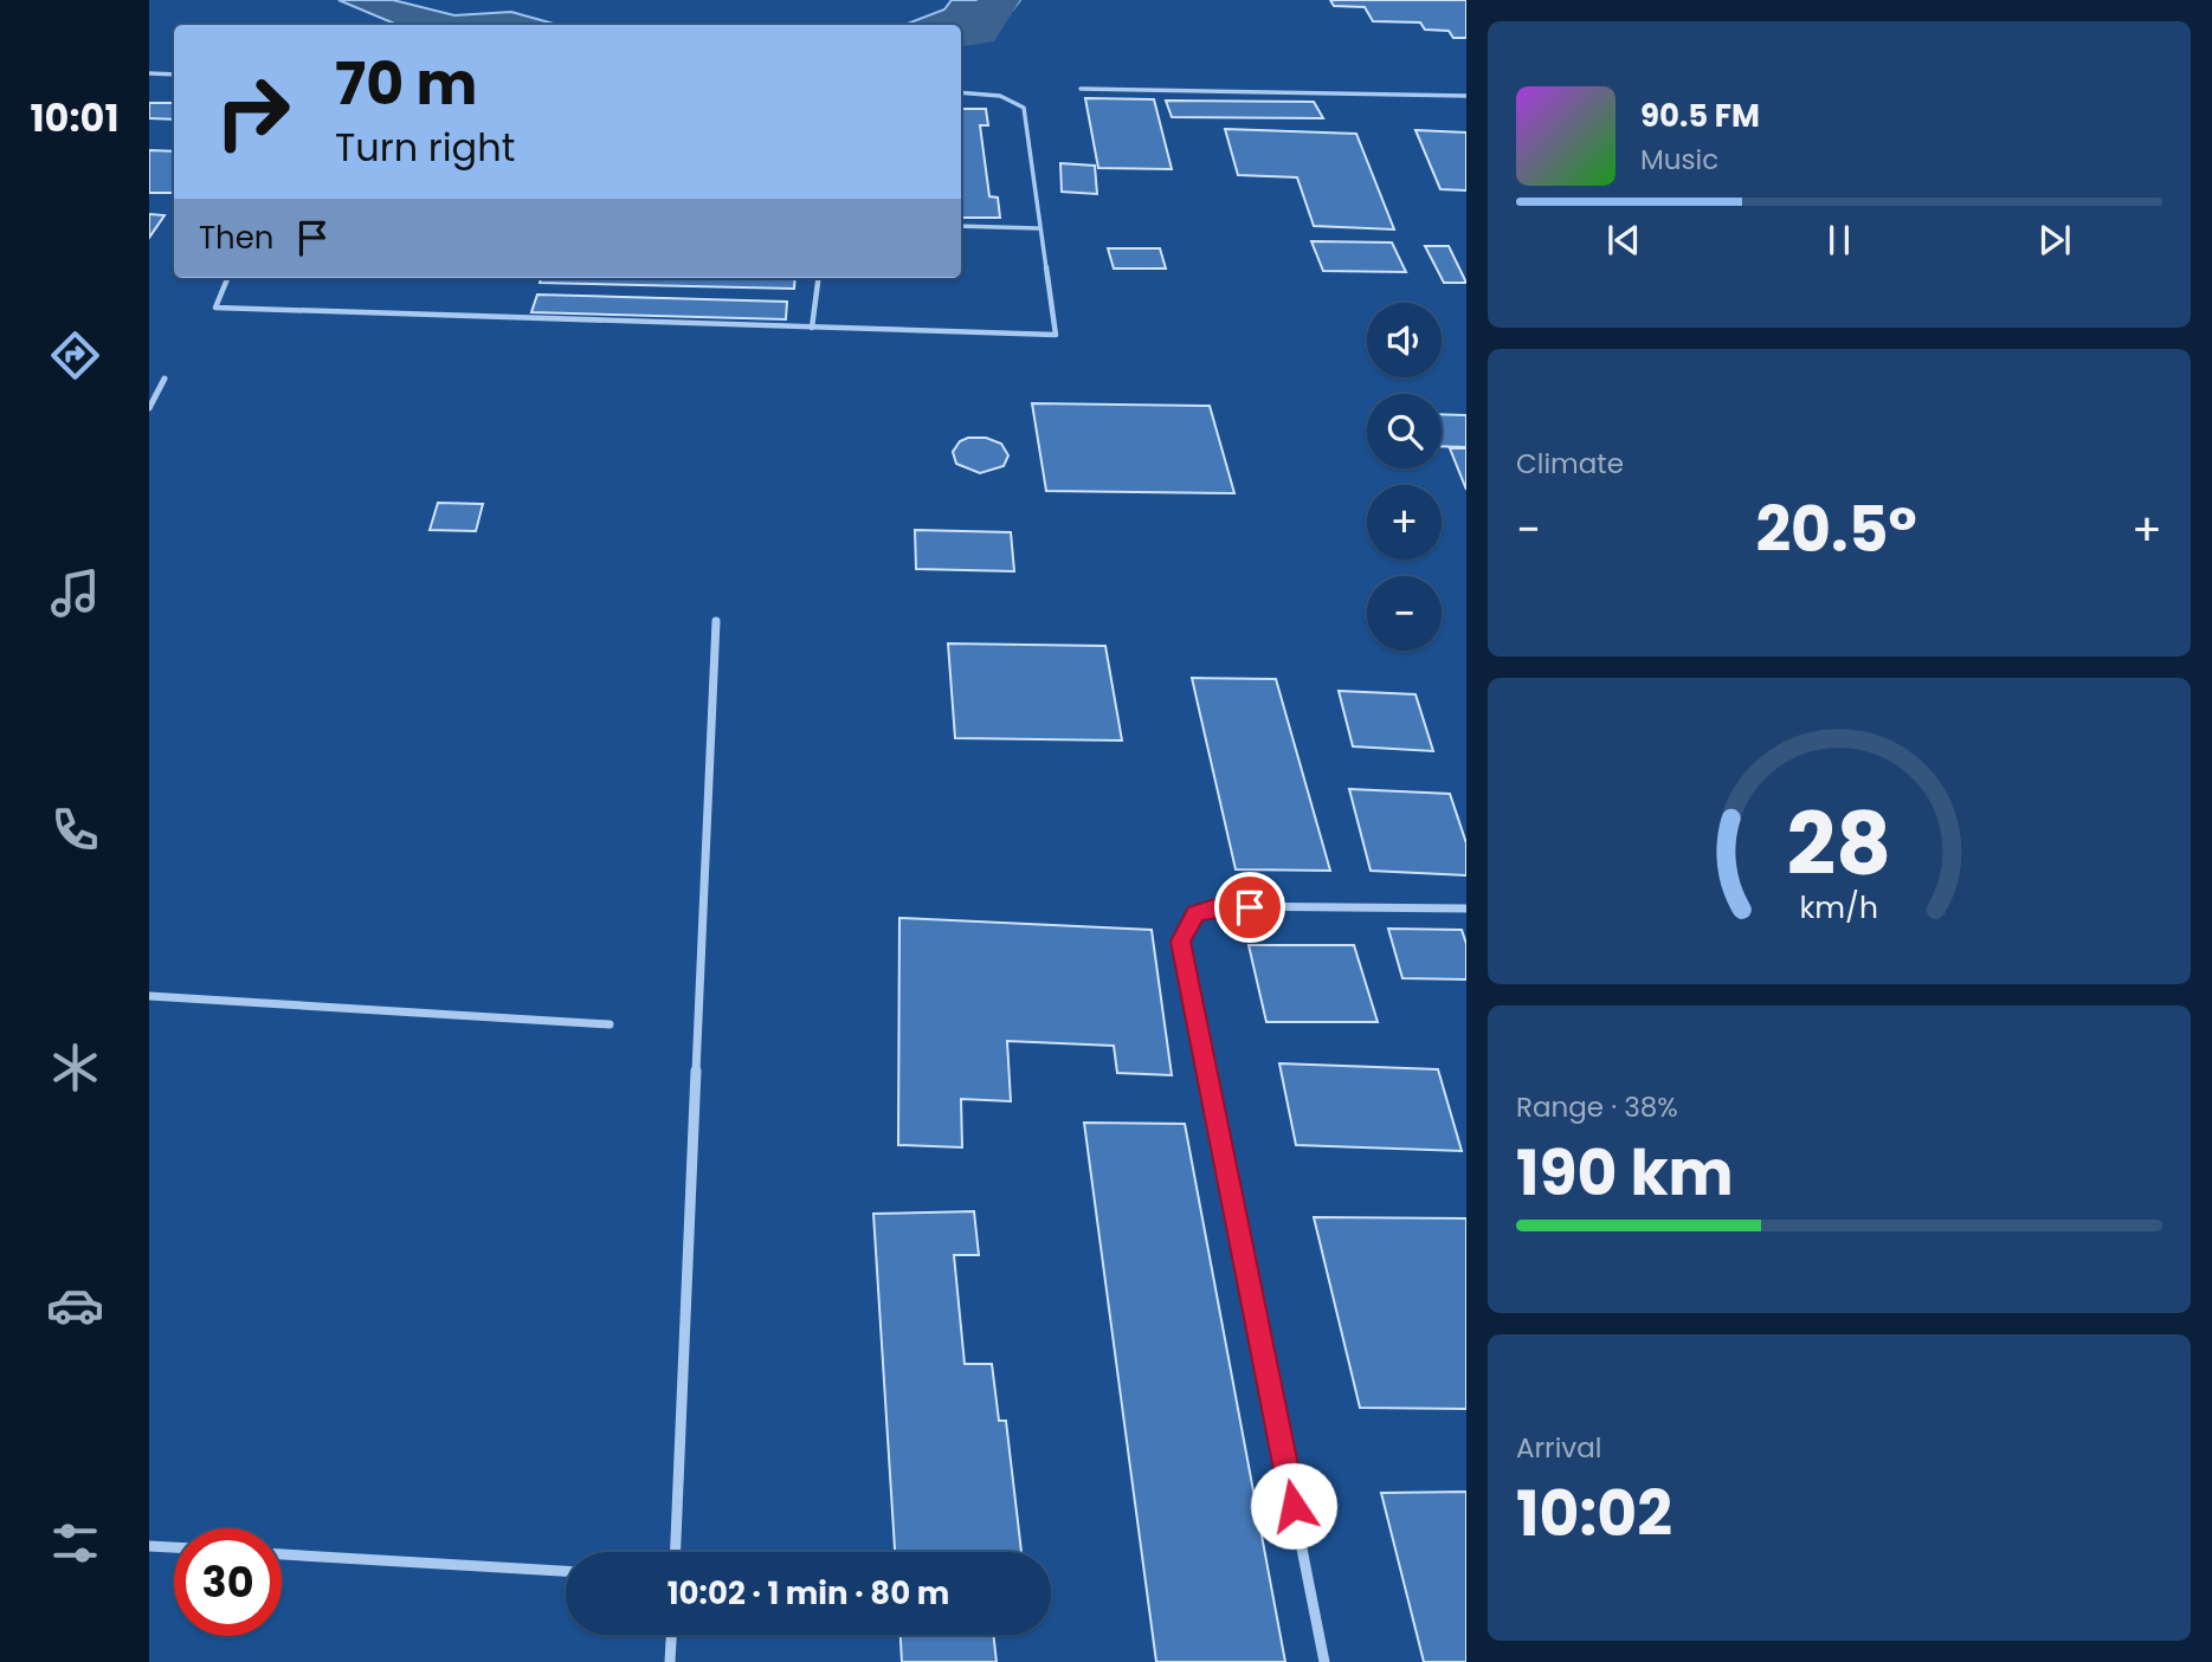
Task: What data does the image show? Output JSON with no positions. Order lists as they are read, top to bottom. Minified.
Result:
{"page":{"tabs":"10:01","turn":["70 m","Turn right"],"song":["90.5 FM","Music"],"then":"Then","map_buttons":["+","−"],"tile":["Climate",["Range · 38%","190 km"],["Arrival","10:02"]],"heat":["−","20.5°","+"],"limit":"30","trip":"10:02 · 1 min · 80 m","gauge":["28","km/h"]}}
